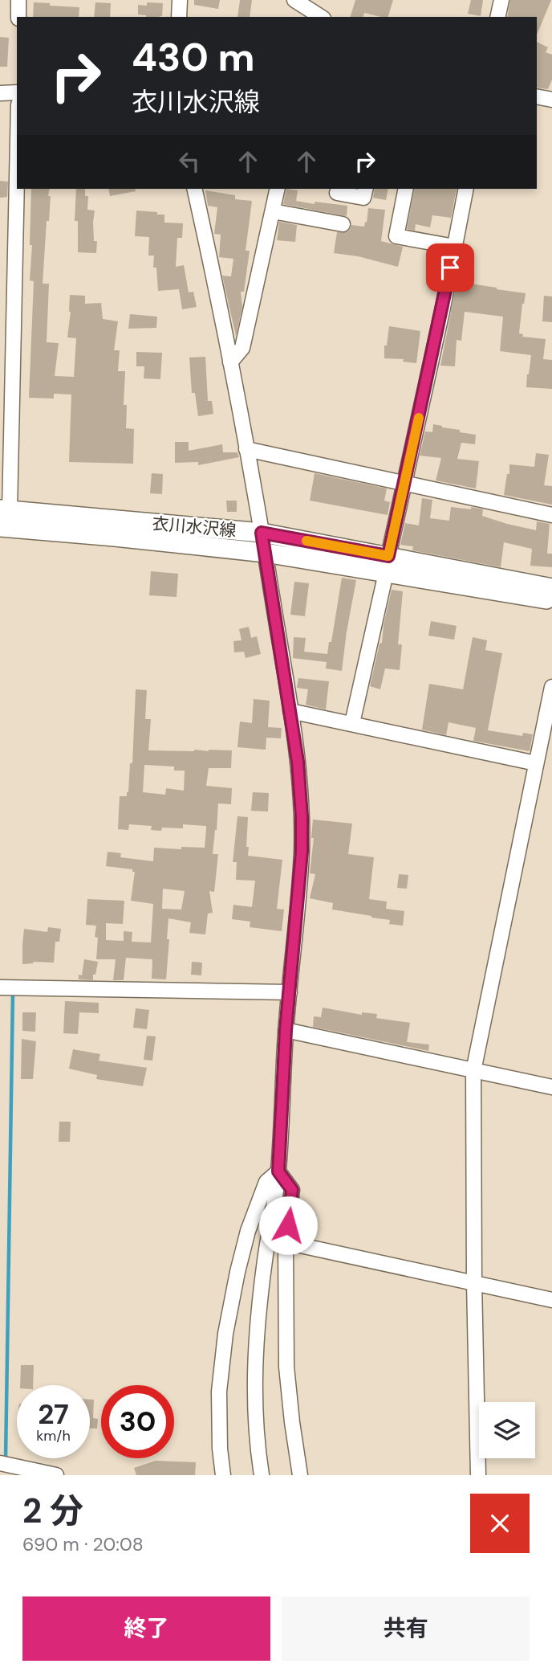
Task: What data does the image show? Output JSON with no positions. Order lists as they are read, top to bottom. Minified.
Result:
{"streets":{"main road":["衣川水沢線"]},"page":{"turn":["430 m","衣川水沢線"],"speed":"27 km/h","limit":"30","heading":["2 分","690 m · 20:08"],"buttons":["終了","共有"]}}
